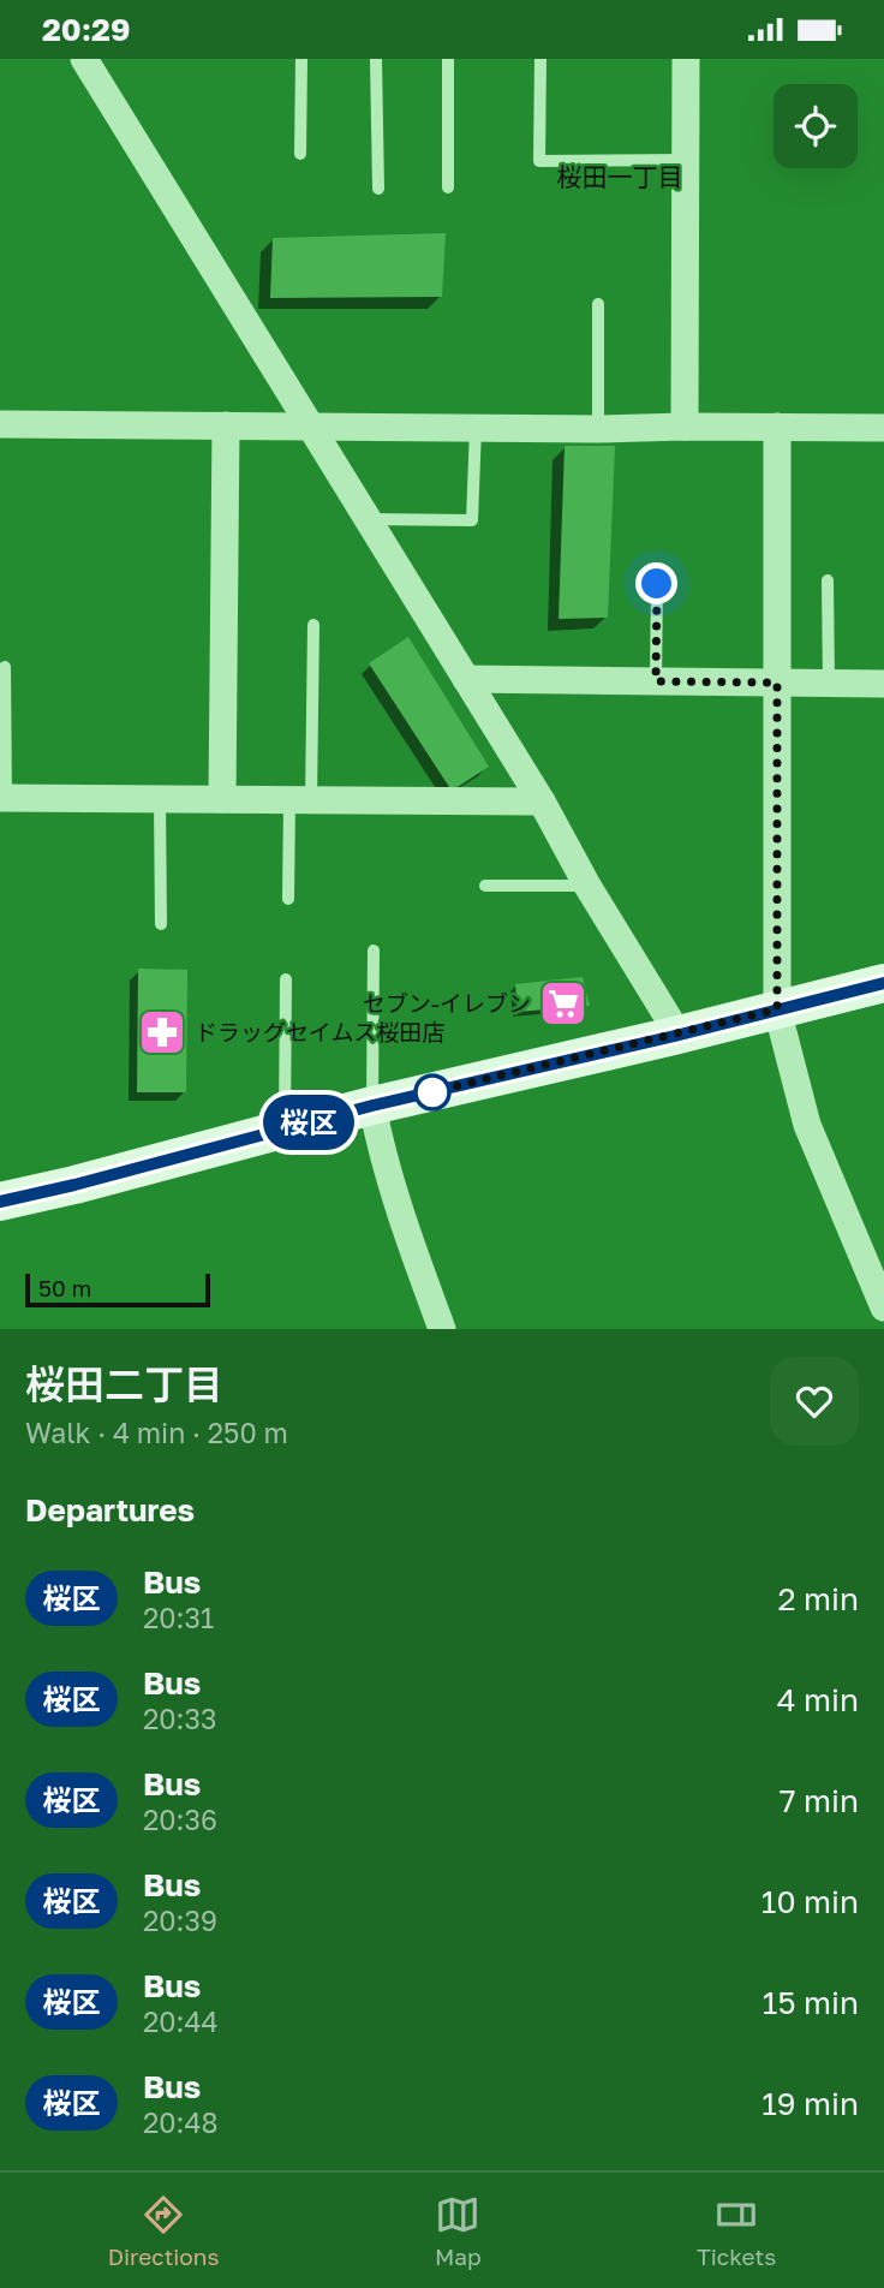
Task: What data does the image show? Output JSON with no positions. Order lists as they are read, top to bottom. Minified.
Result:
{"districts":["桜田一丁目"],"places":{"supermarket":["セブン-イレブン"],"pharmacy":["ドラッグセイムス桜田店"]},"lines":["bus line 桜区"],"scale_bar":"50 m","page":{"status":"20:29","on_map":"桜区","scale":"50 m","heading":[["桜田二丁目","Walk · 4 min · 250 m"],"Departures"],"list":[{"mark":"桜区","name":"Bus","note":"20:31","value":"2 min"},{"mark":"桜区","name":"Bus","note":"20:33","value":"4 min"},{"mark":"桜区","name":"Bus","note":"20:36","value":"7 min"},{"mark":"桜区","name":"Bus","note":"20:39","value":"10 min"},{"mark":"桜区","name":"Bus","note":"20:44","value":"15 min"},{"mark":"桜区","name":"Bus","note":"20:48","value":"19 min"}],"tabs":["Directions","Map","Tickets"]}}
